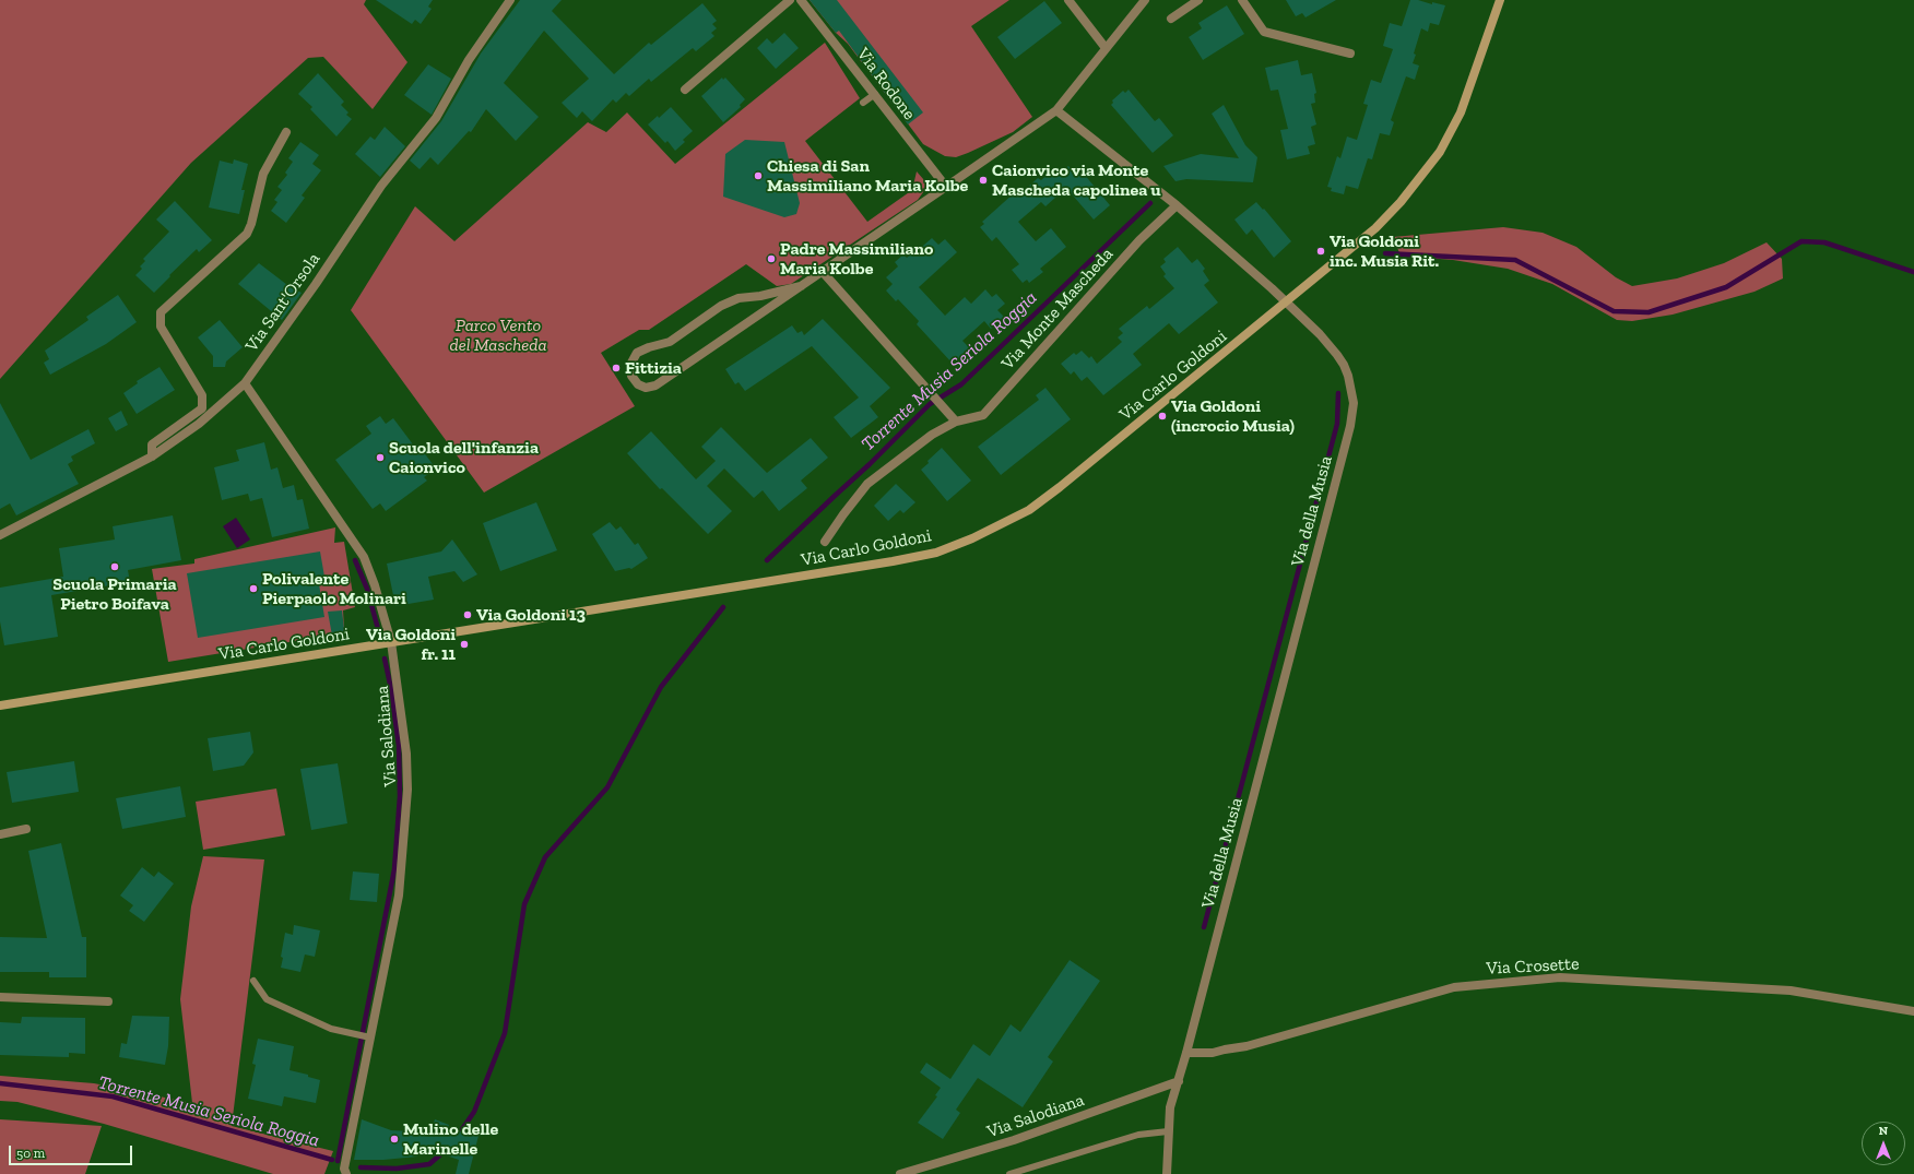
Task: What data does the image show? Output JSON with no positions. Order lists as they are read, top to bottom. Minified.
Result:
{"streets":{"street":["Via Rodone","Via Sant'Orsola","Via Monte Mascheda","Via Carlo Goldoni","Via della Musia","Via Salodiana","Via Crosette"]},"crossings":[["Via Sant'Orsola","Via Salodiana"],["Via Monte Mascheda","Via della Musia"],["Via Carlo Goldoni","Via della Musia"],["Via Carlo Goldoni","Via Salodiana"],["Via della Musia","Via Salodiana"],["Via della Musia","Via Crosette"]],"water":["Torrente Musia Seriola Roggia"],"parks":["Parco Vento del Mascheda"],"places":["Chiesa di San Massimiliano Maria Kolbe","Caionvico via Monte Mascheda capolinea u","Via Goldoni inc. Musia Rit.","Padre Massimiliano Maria Kolbe","Fittizia","Via Goldoni (incrocio Musia)","Scuola dell'infanzia Caionvico","Scuola Primaria Pietro Boifava","Polivalente Pierpaolo Molinari","Via Goldoni 13","Via Goldoni fr. 11","Mulino delle Marinelle"],"scale_bar":"50 m","north":"top"}
